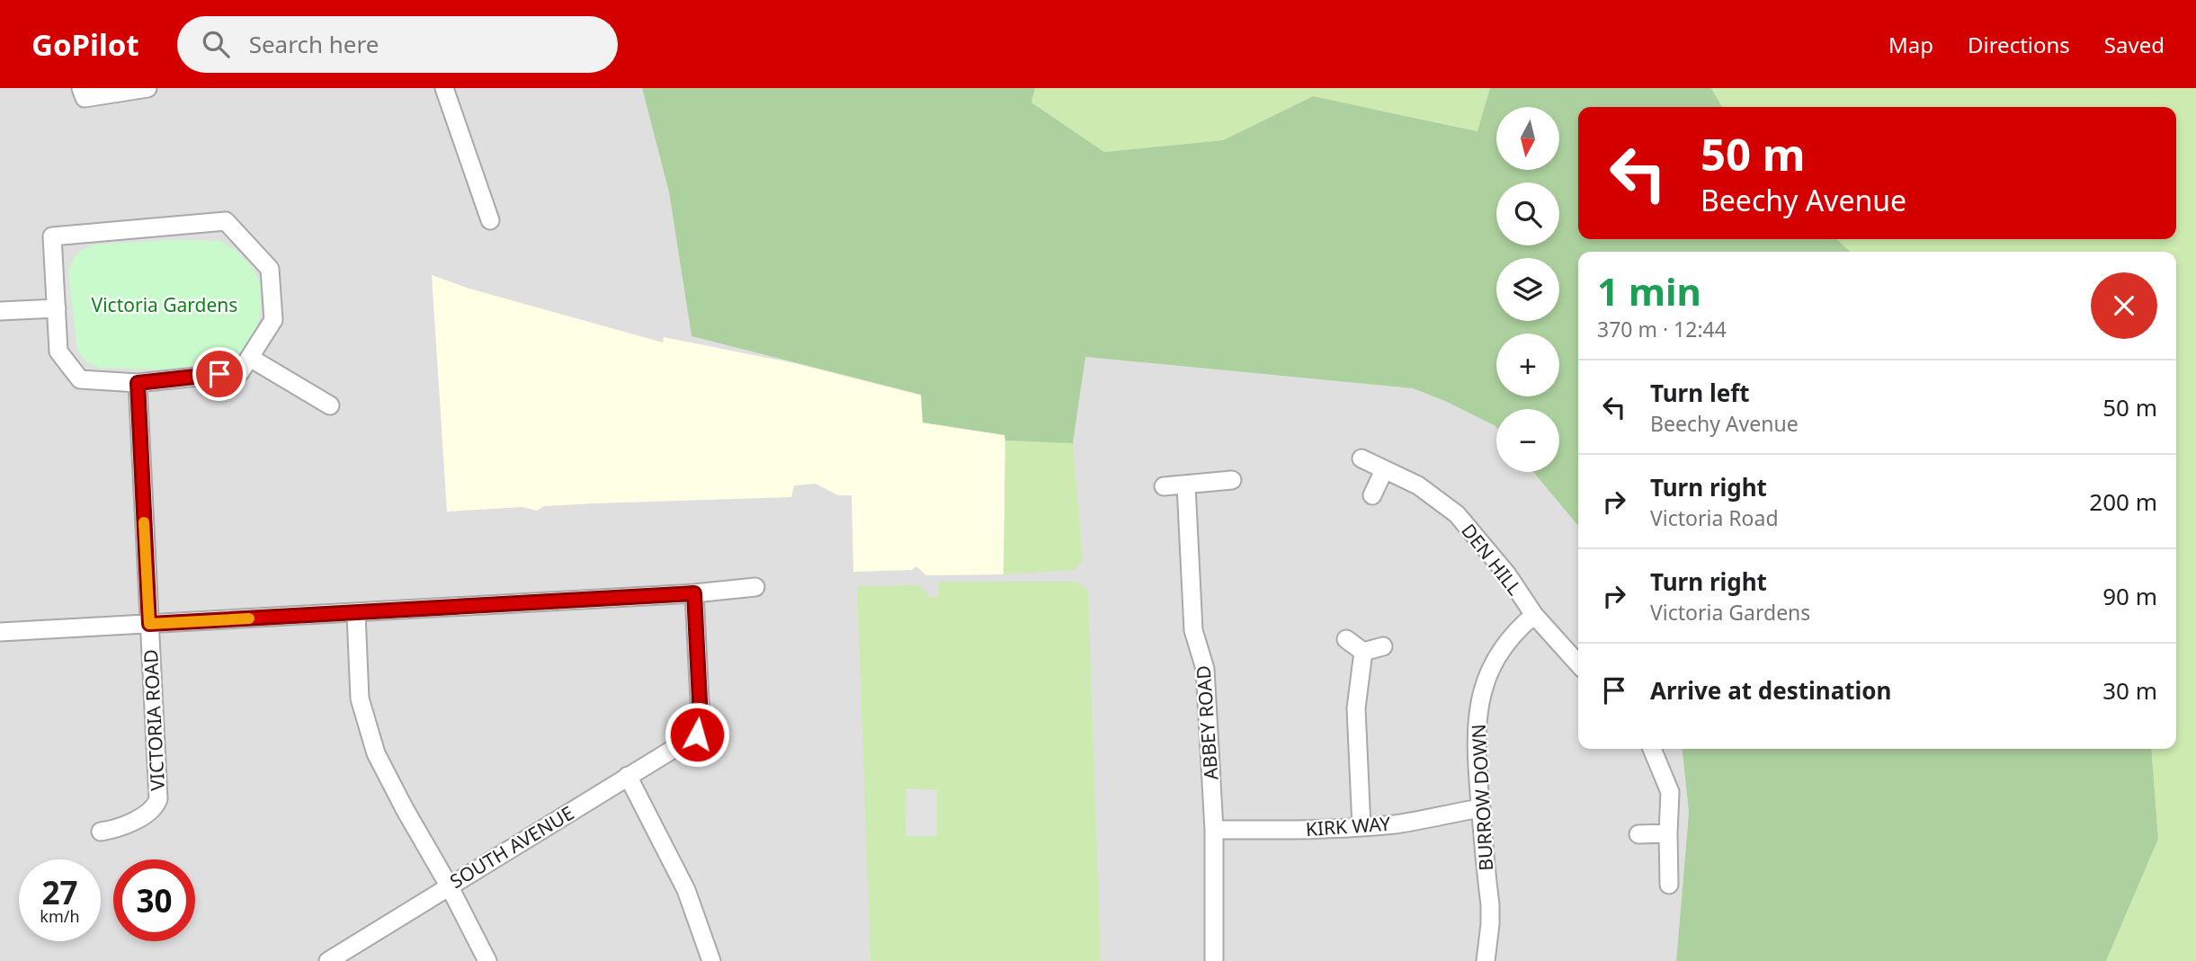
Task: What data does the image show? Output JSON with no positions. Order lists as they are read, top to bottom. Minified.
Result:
{"streets":{"street":["DEN HILL","VICTORIA ROAD","ABBEY ROAD","BURROW DOWN","KIRK WAY","SOUTH AVENUE"]},"crossings":[["DEN HILL","BURROW DOWN"],["ABBEY ROAD","KIRK WAY"],["BURROW DOWN","KIRK WAY"]],"parks":["Victoria Gardens"],"north":"bottom","page":{"header":"GoPilot","search":"Search here","nav":["Map","Directions","Saved"],"map_buttons":["+","−"],"turn":["50 m","Beechy Avenue"],"heading":["1 min","370 m · 12:44"],"list":[{"name":"Turn left","note":"Beechy Avenue","value":"50 m"},{"name":"Turn right","note":"Victoria Road","value":"200 m"},{"name":"Turn right","note":"Victoria Gardens","value":"90 m"},{"name":"Arrive at destination","value":"30 m"}],"speed":"27 km/h","limit":"30"}}
